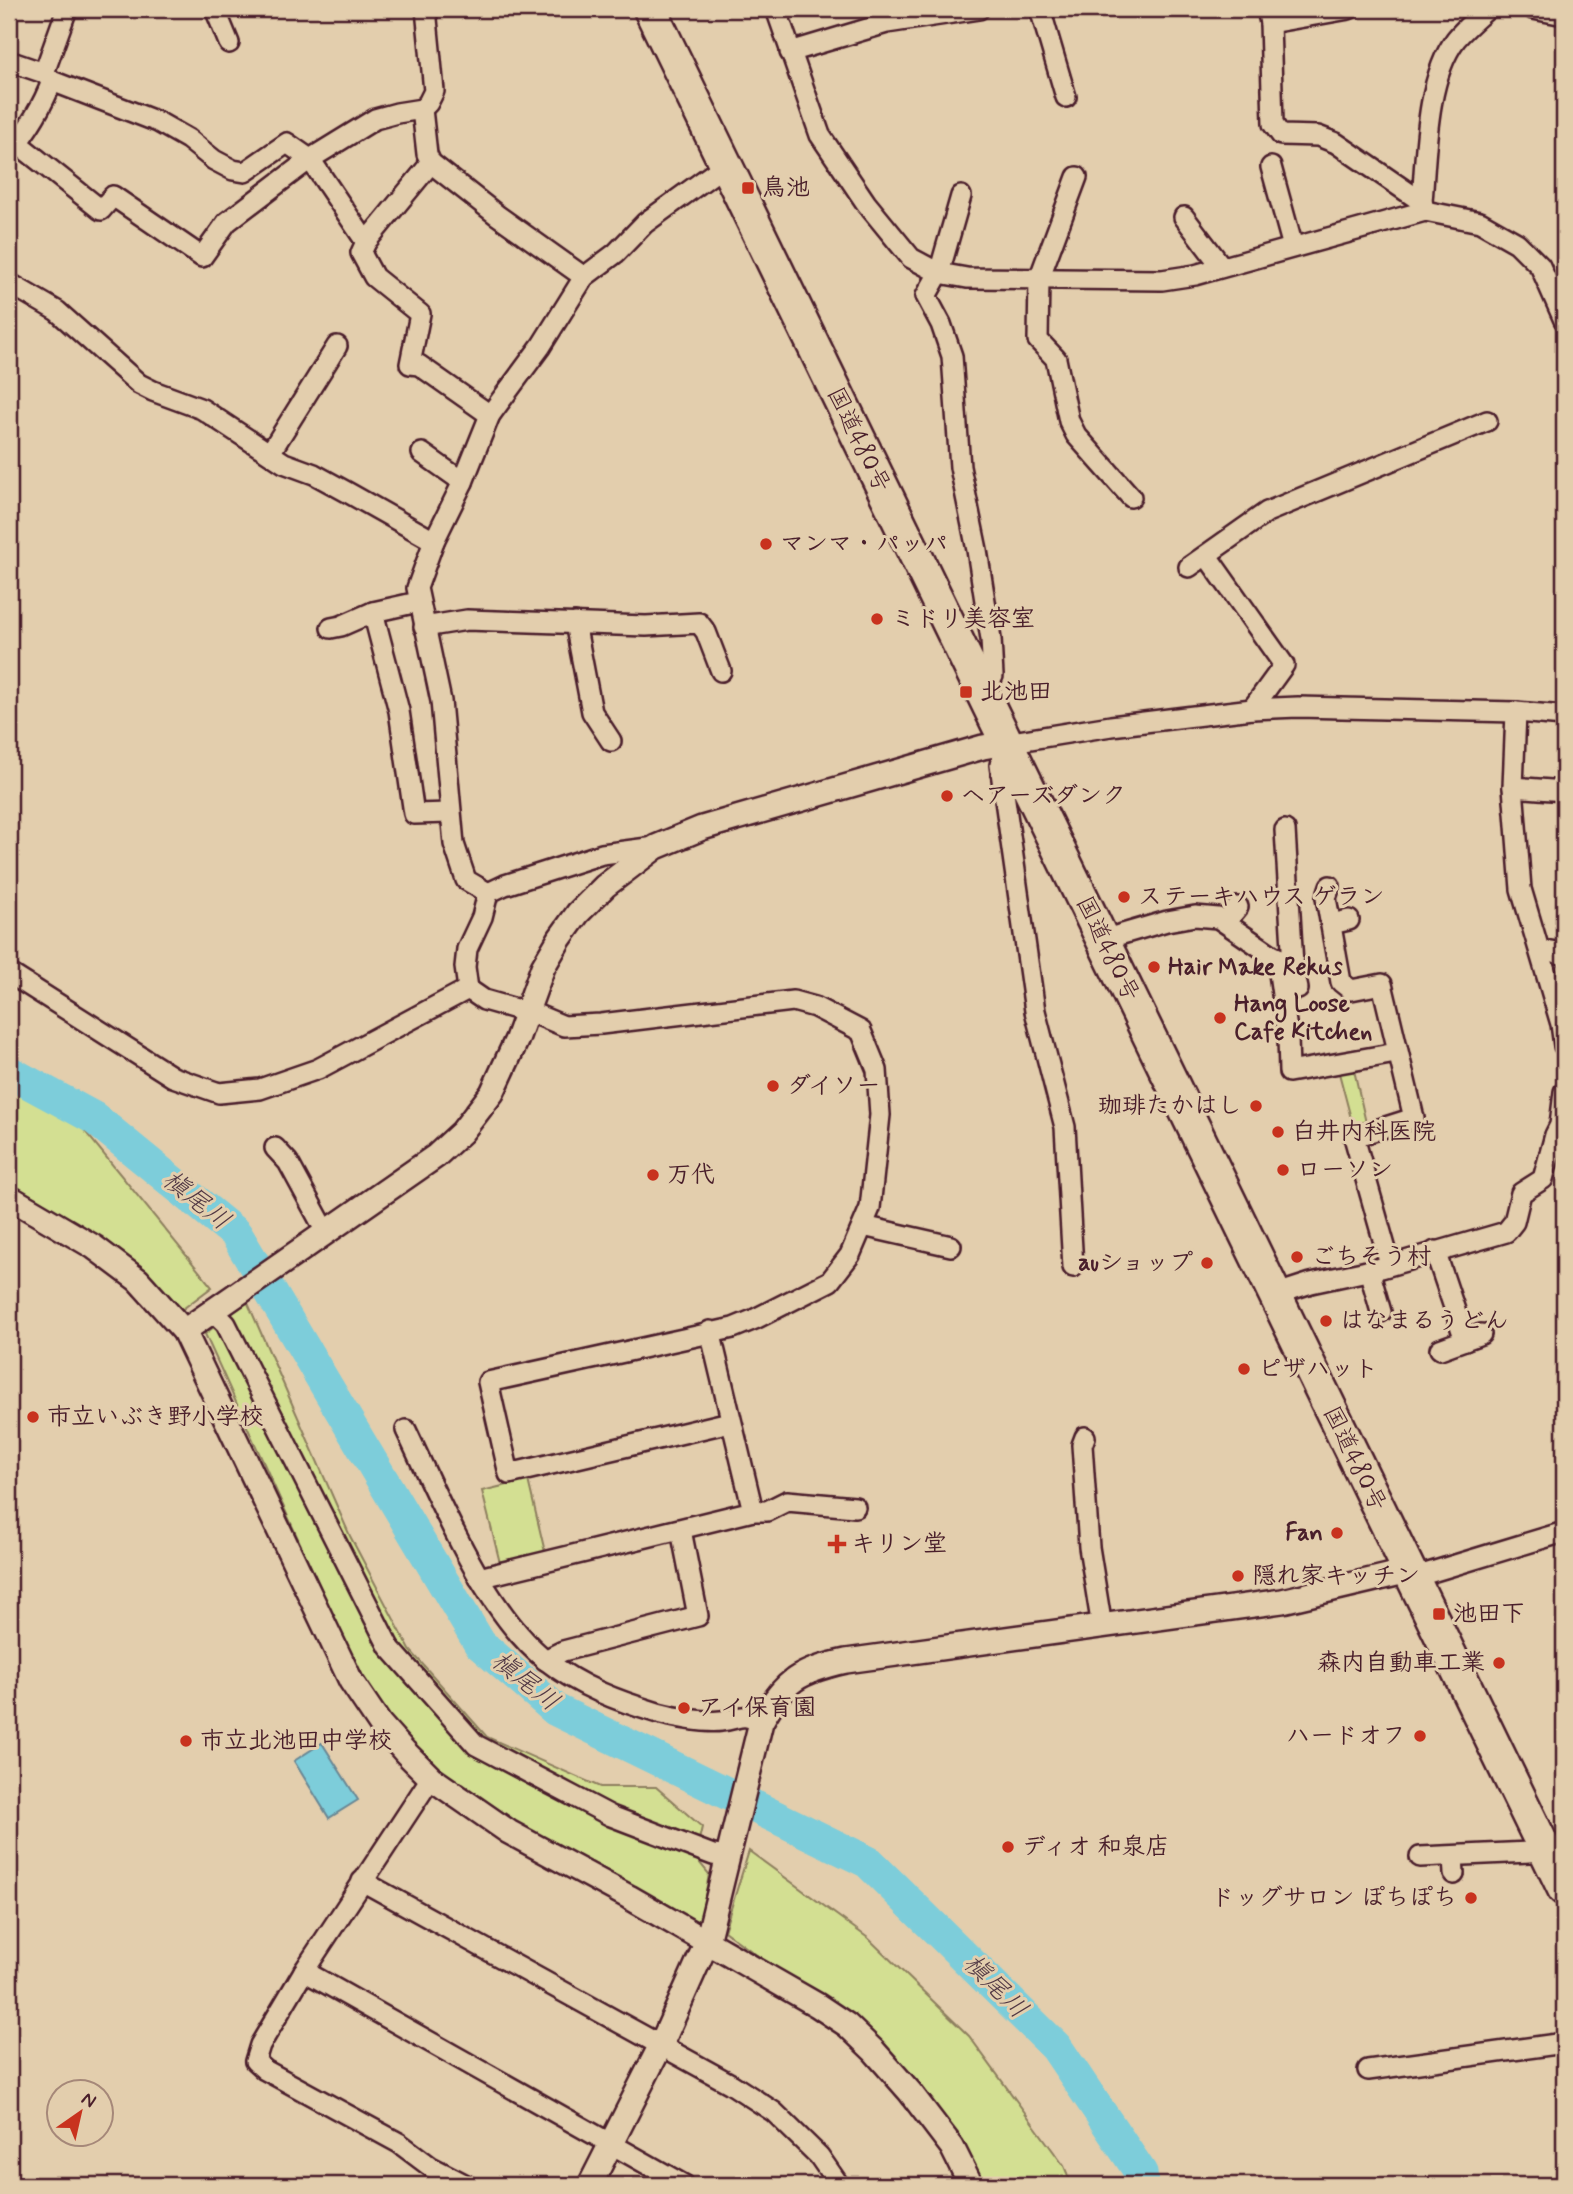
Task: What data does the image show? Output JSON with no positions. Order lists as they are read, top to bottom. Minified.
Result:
{"streets":{"highway":["国道480号"]},"water":["槇尾川"],"places":{"transit":["鳥池","北池田","池田下"],"other":["マンマ・パッパ","ミドリ美容室","ヘアーズダンク","ステーキハウス ゲラン","Hair Make Rekus","Hang Loose Cafe Kitchen","ダイソー","珈琲たかはし","白井内科医院","ローソン","万代","ごちそう村","auショップ","はなまるうどん","ピザハット","市立いぶき野小学校","Fan","隠れ家キッチン","森内自動車工業","アイ保育園","ハードオフ","市立北池田中学校","ディオ 和泉店","ドッグサロン ぽちぽち"],"health":["キリン堂"]},"north":"top right"}
